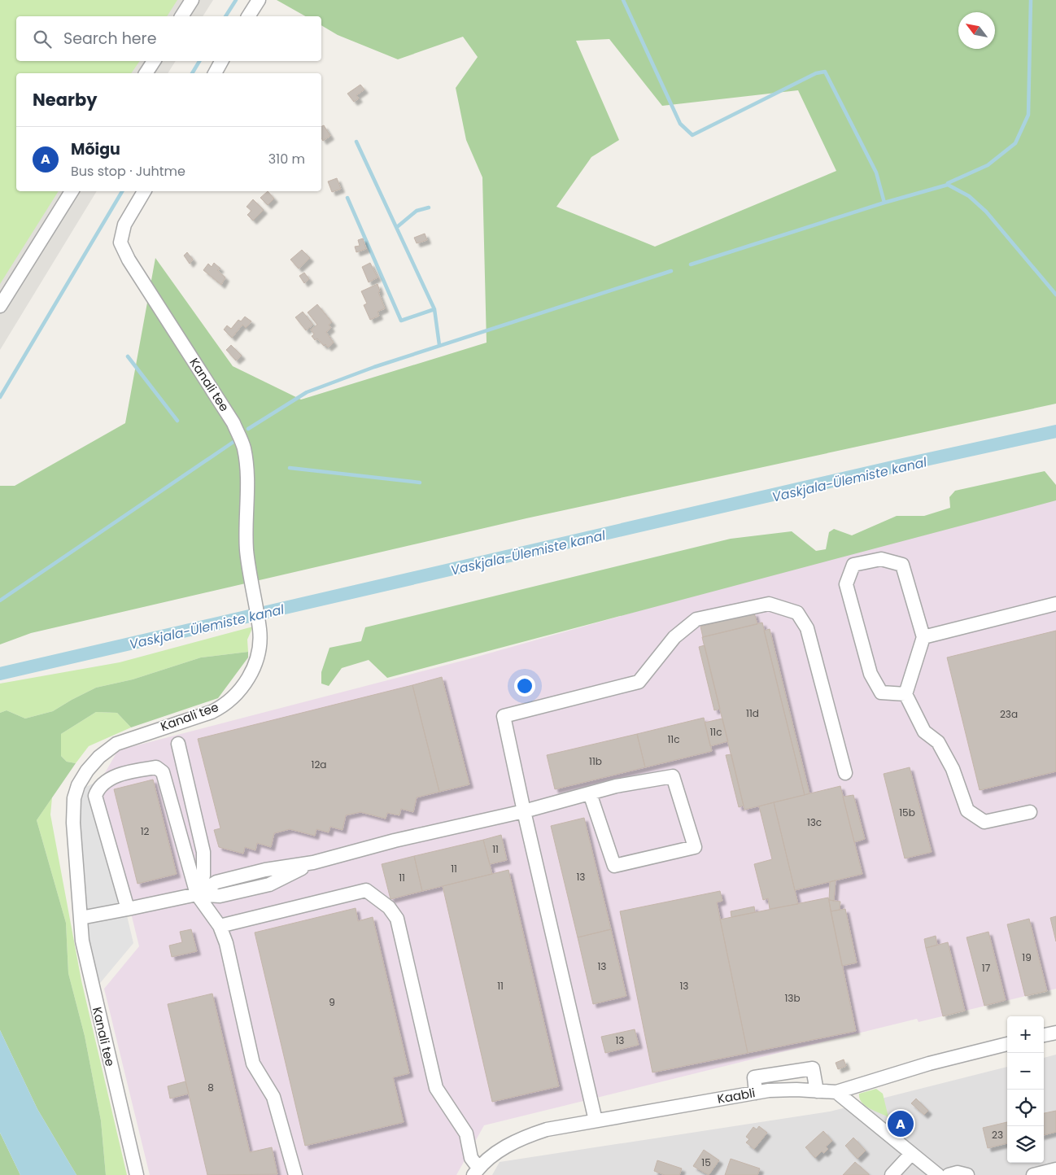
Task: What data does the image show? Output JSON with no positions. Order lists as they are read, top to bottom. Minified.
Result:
{"streets":{"street":["Kanali tee","Kaabli"]},"water":["Vaskjala-Ülemiste kanal"],"house_numbers":["11d","23a","11c","11c","11b","12a","15b","13c","12","11","11","13","11","19","13","17","11","13","13b","9","13","8","23","15"],"north":"top left","page":{"search":"Search here","heading":"Nearby","list":[{"mark":"A","name":"Mõigu","note":"Bus stop · Juhtme","value":"310 m"}],"map_buttons":["+","−"],"pins":"A"}}
